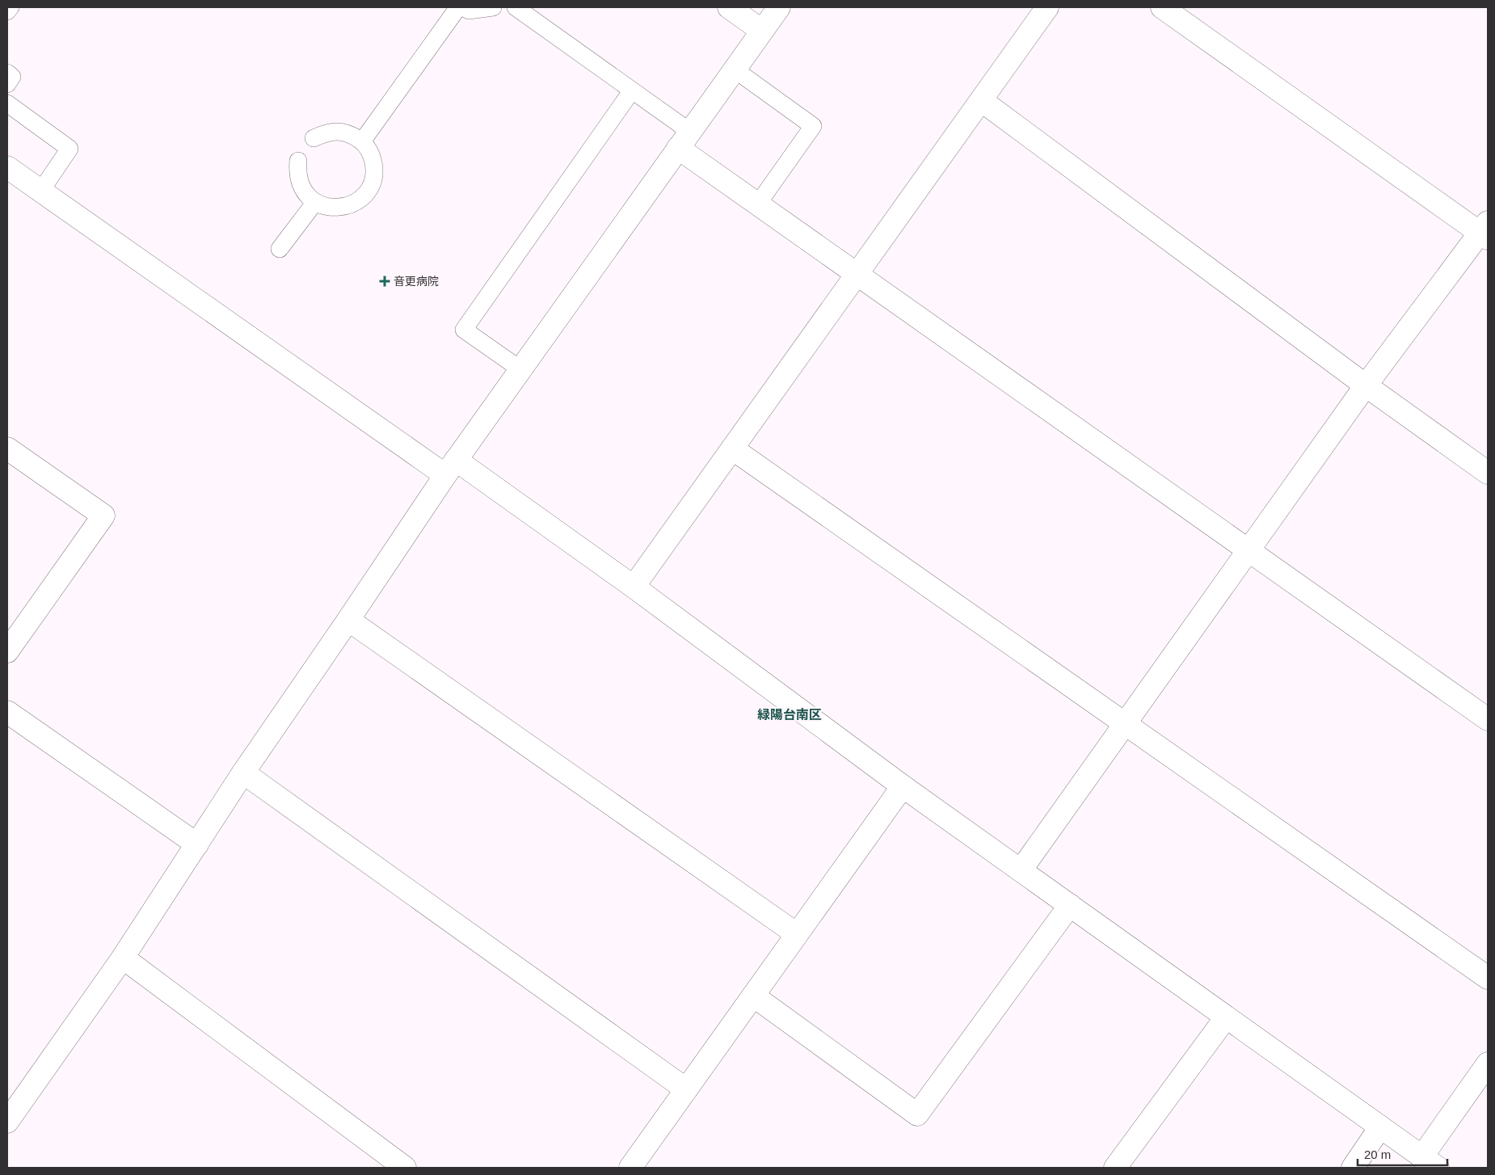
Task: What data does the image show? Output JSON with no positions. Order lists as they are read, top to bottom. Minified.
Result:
{"districts":["緑陽台南区"],"places":{"health":["音更病院"]},"scale_bar":"20 m"}
